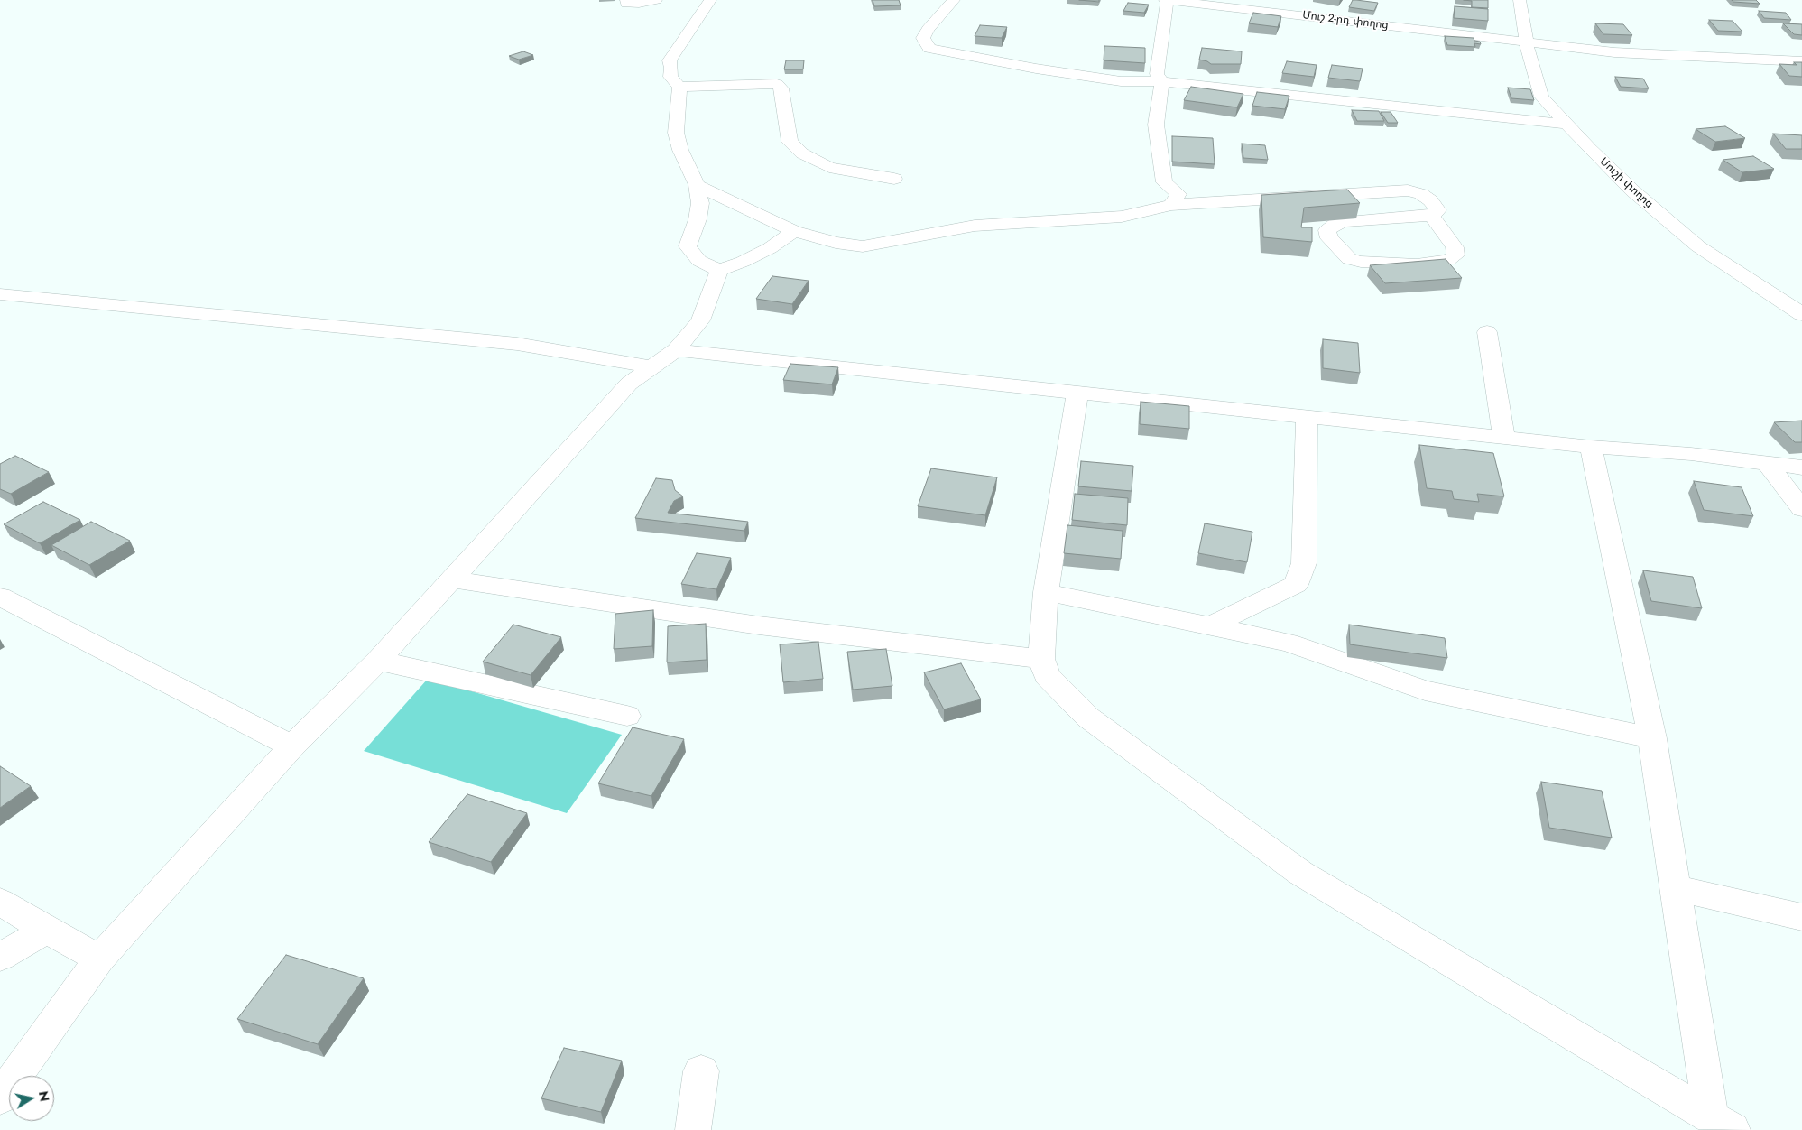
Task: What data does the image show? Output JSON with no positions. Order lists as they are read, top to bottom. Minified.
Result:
{"streets":{"street":["Մուշ 2-րդ փողոց","Մուշի փողոց"]},"crossings":[["Մուշ 2-րդ փողոց","Մուշի փողոց"]],"north":"right"}
